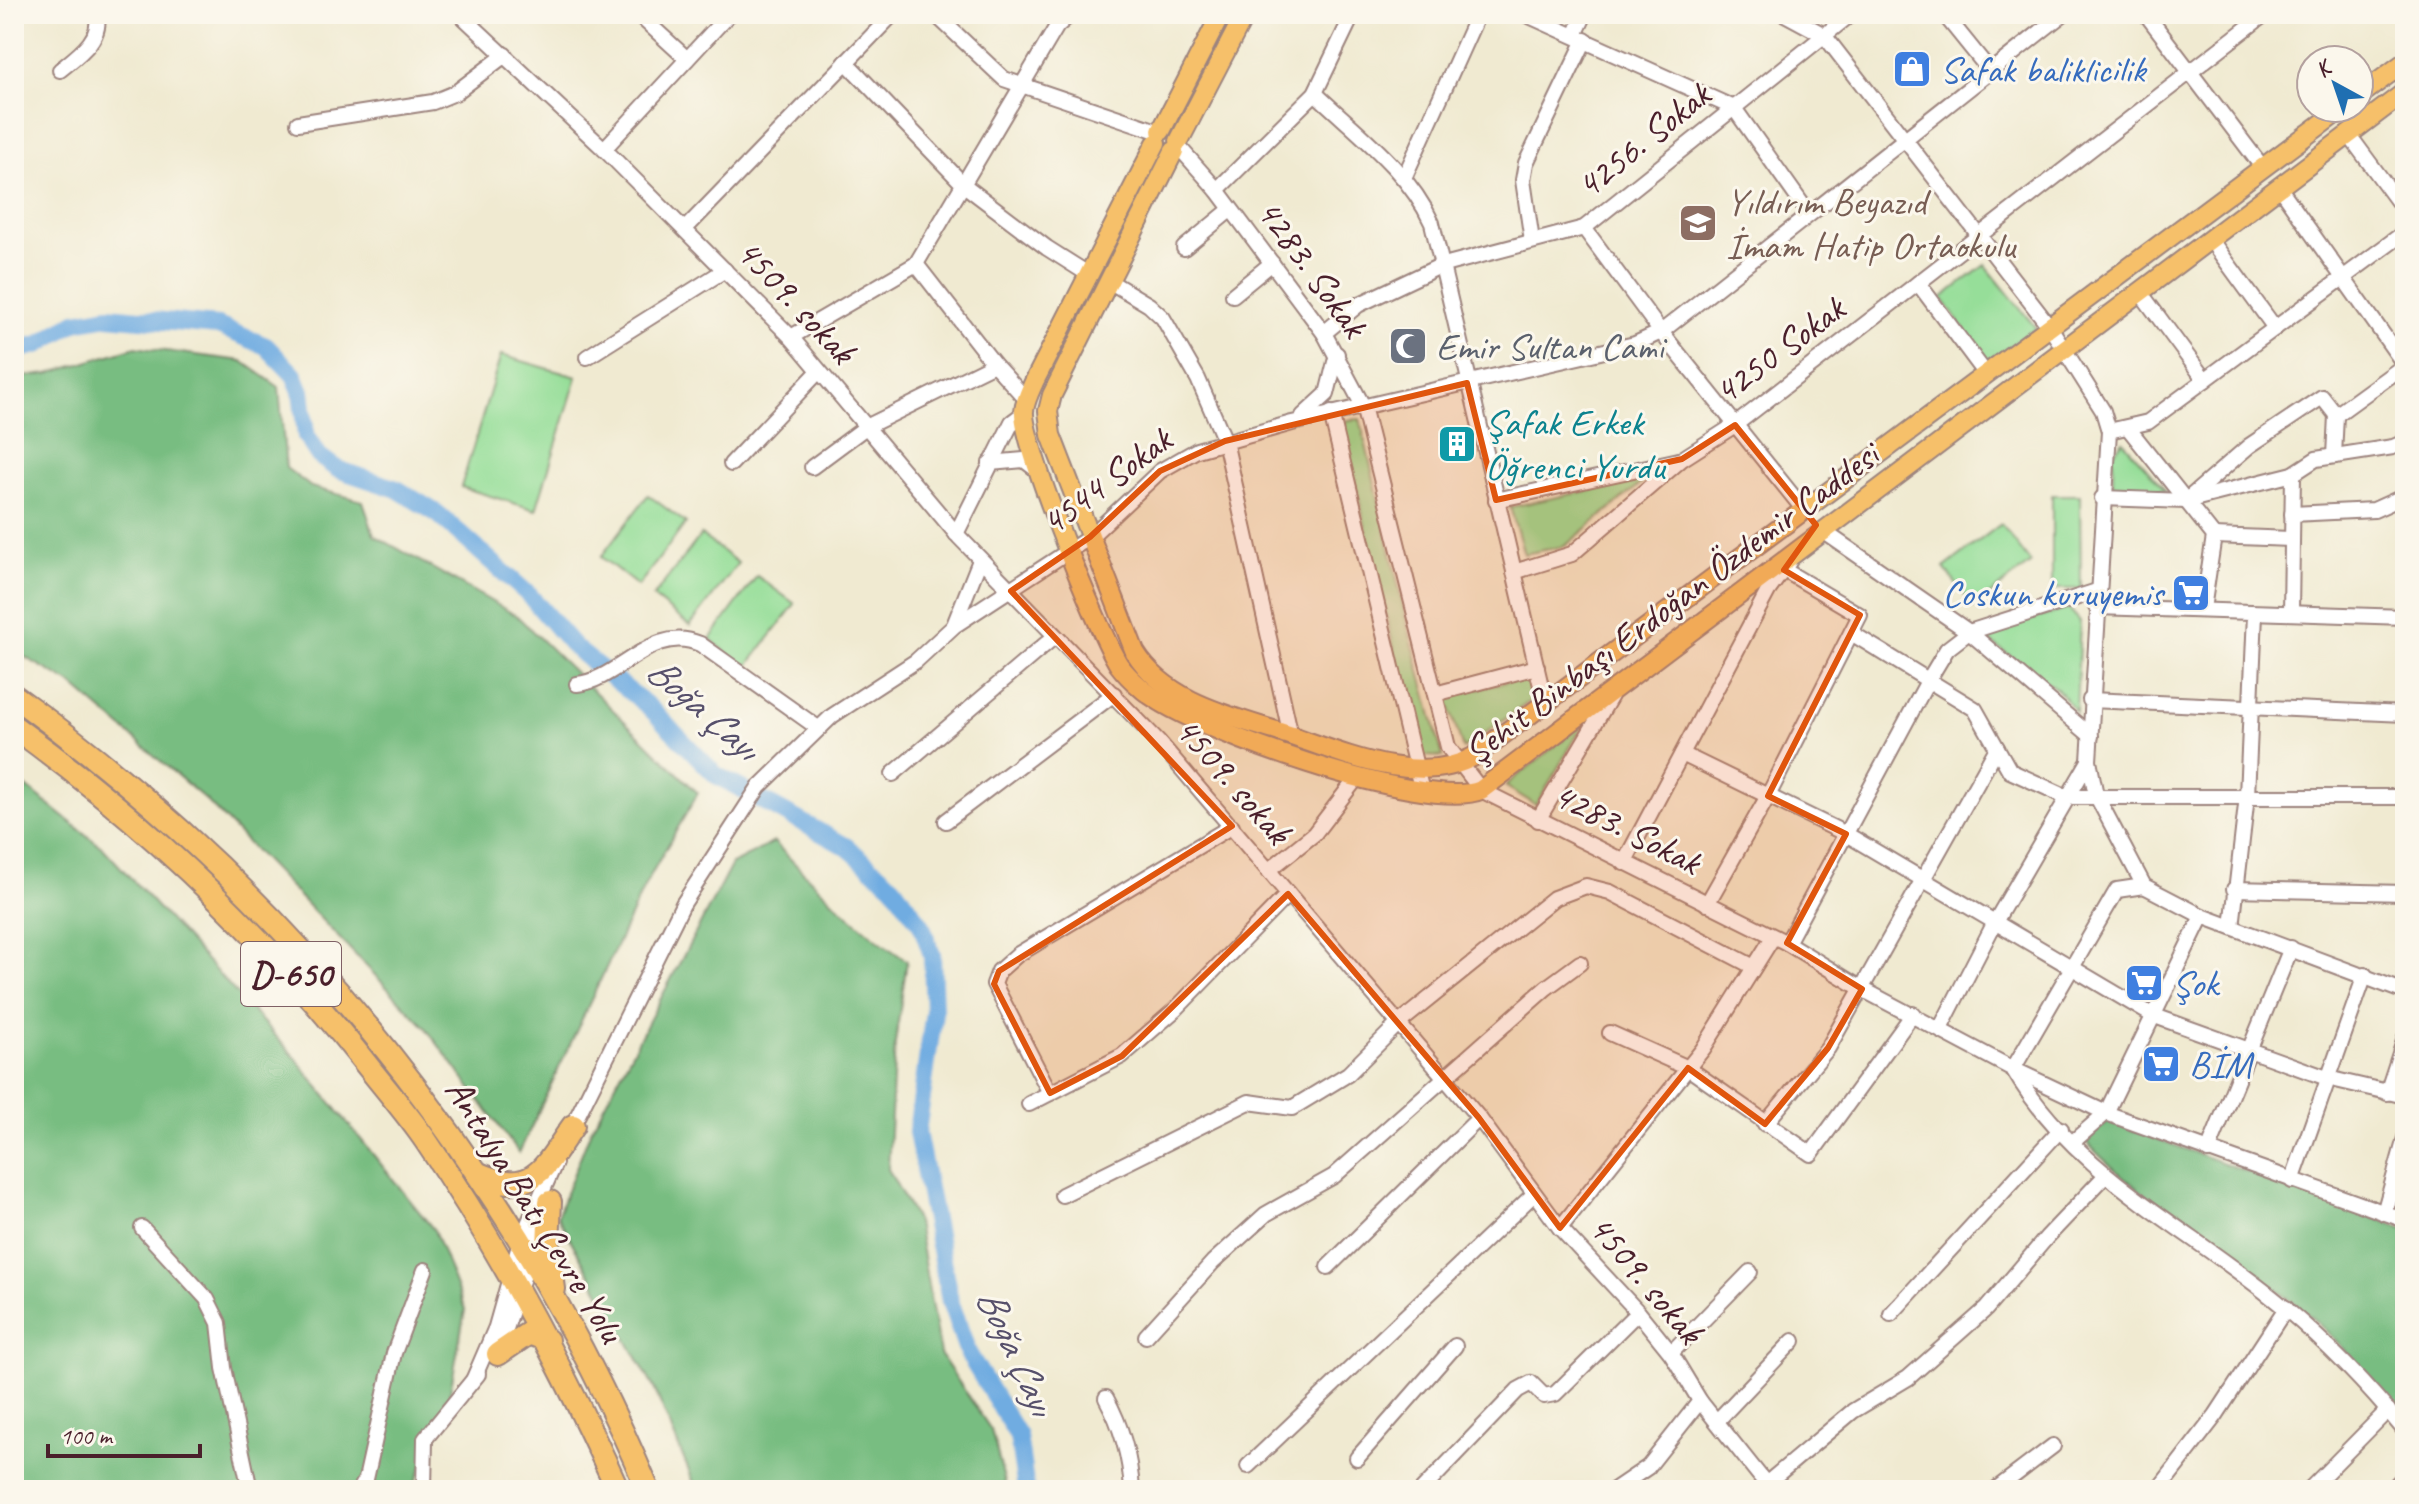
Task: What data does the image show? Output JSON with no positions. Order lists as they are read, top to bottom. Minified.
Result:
{"streets":{"highway":["D-650","Antalya Batı Çevre Yolu"],"main road":["Şehit Binbaşı Erdoğan Özdemir Caddesi"],"street":["4256. Sokak","4283. Sokak","4509. sokak","4250 Sokak","4544 Sokak"]},"crossings":[["4256. Sokak","4283. Sokak"],["4283. Sokak","4544 Sokak"],["4283. Sokak","Şehit Binbaşı Erdoğan Özdemir Caddesi"],["4509. sokak","4544 Sokak"],["4544 Sokak","Şehit Binbaşı Erdoğan Özdemir Caddesi"]],"water":["Boğa Çayı"],"places":{"shop":["Safak baliklicilik"],"school or university":["Yıldırım Beyazıd İmam Hatip Ortaokulu"],"mosque":["Emir Sultan Cami"],"building":["Şafak Erkek Öğrenci Yurdu"],"supermarket":["Coskun kuruyemis","Şok","BİM"]},"scale_bar":"100 m","north":"top left"}
